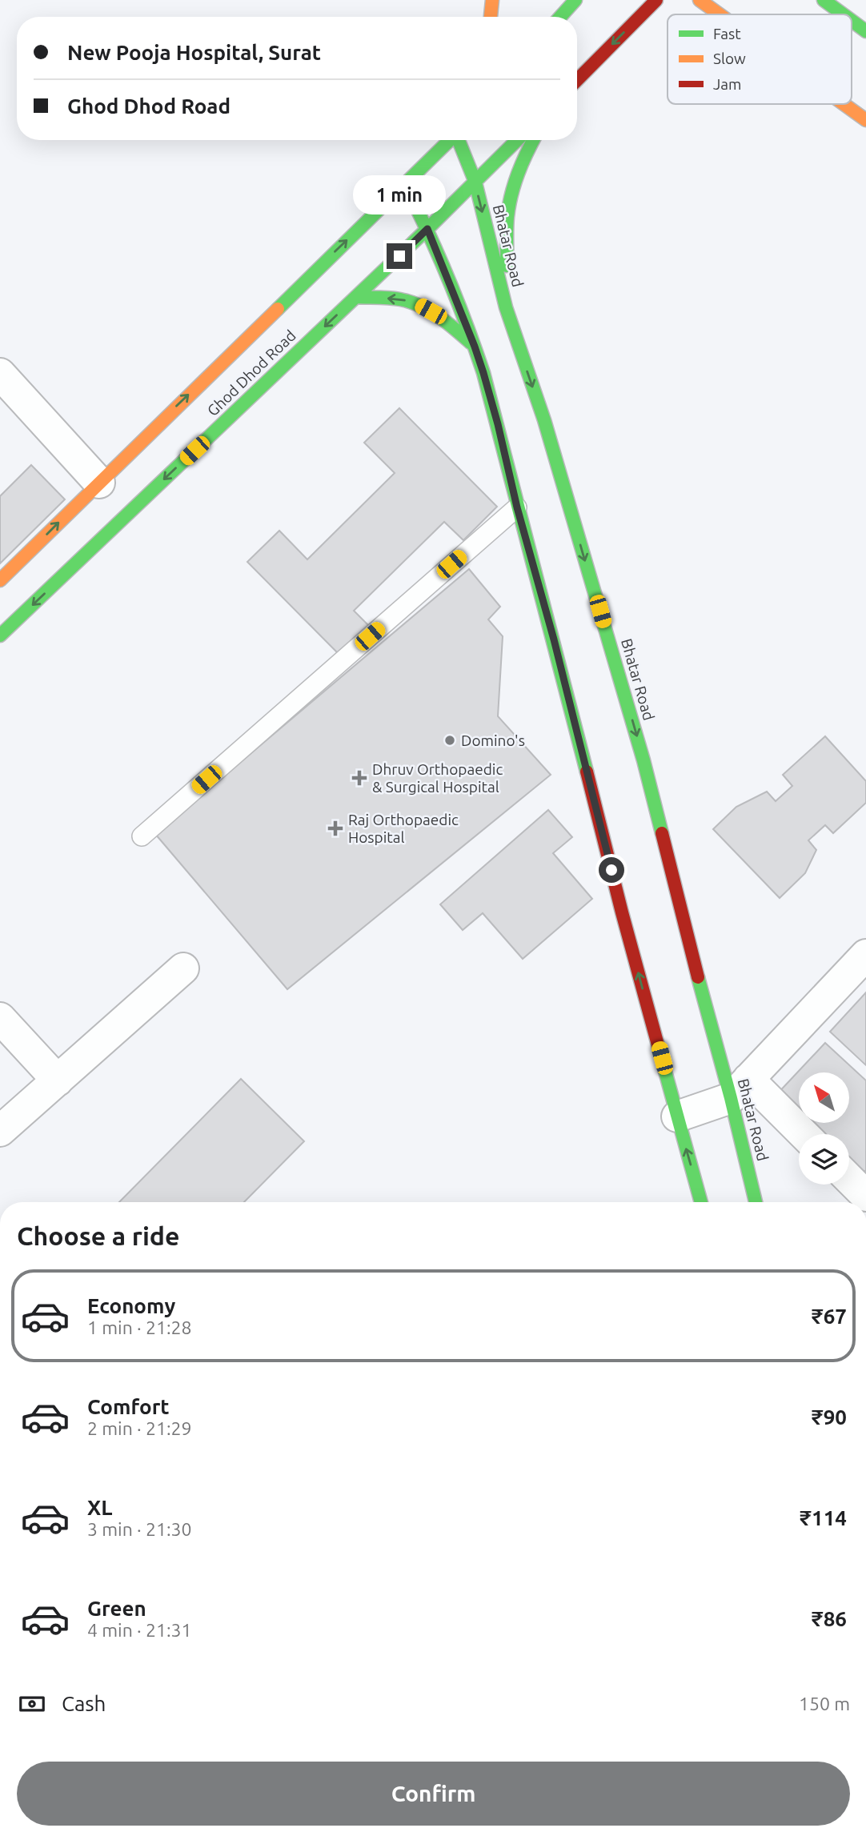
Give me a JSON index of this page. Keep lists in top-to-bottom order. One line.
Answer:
{"streets":{"main road":["Bhatar Road","Ghod Dhod Road"]},"crossings":[["Bhatar Road","Ghod Dhod Road"]],"places":{"other":["Domino's"],"health":["Dhruv Orthopaedic & Surgical Hospital","Raj Orthopaedic Hospital"]},"legend":["Fast","Slow","Jam"],"north":"top left","page":{"banner":["New Pooja Hospital, Surat","Ghod Dhod Road"],"bubble":"1 min","heading":"Choose a ride","list":[{"name":"Economy","note":"1 min · 21:28","value":"₹67"},{"name":"Comfort","note":"2 min · 21:29","value":"₹90"},{"name":"XL","note":"3 min · 21:30","value":"₹114"},{"name":"Green","note":"4 min · 21:31","value":"₹86"}],"pay":["Cash","150 m"],"buttons":"Confirm"}}
